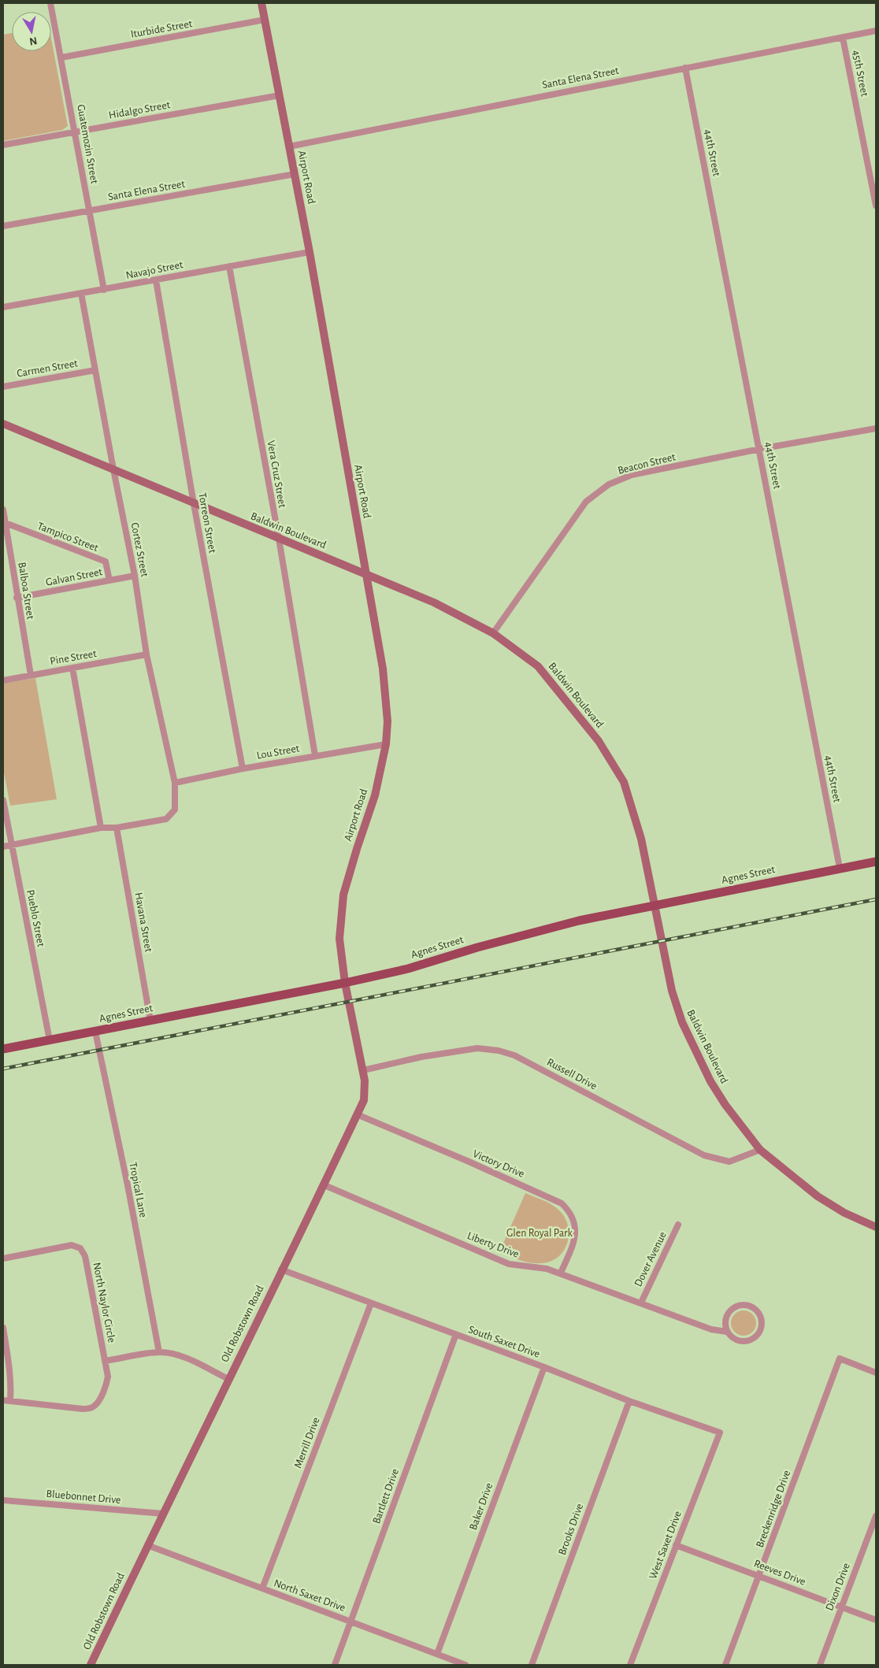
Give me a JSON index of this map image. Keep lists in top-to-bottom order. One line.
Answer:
{"streets":{"main road":["Agnes Street"],"street":["Iturbide Street","45th Street","Santa Elena Street","Hidalgo Street","Guatemozin Street","44th Street","Airport Road","Navajo Street","Carmen Street","Beacon Street","Vera Cruz Street","Torreon Street","Baldwin Boulevard","Tampico Street","Cortez Street","Galvan Street","Balboa Street","Pine Street","Lou Street","Pueblo Street","Havana Street","Russell Drive","Victory Drive","Tropical Lane","Liberty Drive","Dover Avenue","North Naylor Circle","Old Robstown Road","South Saxet Drive","Merrill Drive","Bartlett Drive","Bluebonnet Drive","Baker Drive","Breckenridge Drive","Brooks Drive","West Saxet Drive","Reeves Drive","Dixon Drive","North Saxet Drive"]},"crossings":[["Iturbide Street","Guatemozin Street"],["Iturbide Street","Airport Road"],["45th Street","Santa Elena Street"],["Santa Elena Street","Guatemozin Street"],["Santa Elena Street","44th Street"],["Santa Elena Street","Airport Road"],["Hidalgo Street","Guatemozin Street"],["Hidalgo Street","Airport Road"],["Guatemozin Street","Navajo Street"],["44th Street","Beacon Street"],["44th Street","Agnes Street"],["Airport Road","Navajo Street"],["Airport Road","Baldwin Boulevard"],["Airport Road","Lou Street"],["Airport Road","Agnes Street"],["Airport Road","Old Robstown Road"],["Navajo Street","Vera Cruz Street"],["Navajo Street","Torreon Street"],["Navajo Street","Cortez Street"],["Carmen Street","Cortez Street"],["Beacon Street","Baldwin Boulevard"],["Vera Cruz Street","Baldwin Boulevard"],["Vera Cruz Street","Lou Street"],["Torreon Street","Baldwin Boulevard"],["Torreon Street","Lou Street"],["Baldwin Boulevard","Cortez Street"],["Baldwin Boulevard","Agnes Street"],["Baldwin Boulevard","Russell Drive"],["Tampico Street","Galvan Street"],["Tampico Street","Balboa Street"],["Cortez Street","Galvan Street"],["Cortez Street","Pine Street"],["Cortez Street","Lou Street"],["Cortez Street","Havana Street"],["Galvan Street","Balboa Street"],["Balboa Street","Pine Street"],["Agnes Street","Pueblo Street"],["Agnes Street","Havana Street"],["Agnes Street","Tropical Lane"],["Agnes Street","Old Robstown Road"],["Russell Drive","Old Robstown Road"],["Victory Drive","Liberty Drive"],["Victory Drive","Old Robstown Road"],["Liberty Drive","Dover Avenue"],["Liberty Drive","Old Robstown Road"],["Old Robstown Road","South Saxet Drive"],["Old Robstown Road","Bluebonnet Drive"],["Old Robstown Road","North Saxet Drive"],["South Saxet Drive","Merrill Drive"],["South Saxet Drive","Bartlett Drive"],["South Saxet Drive","Baker Drive"],["South Saxet Drive","Brooks Drive"],["South Saxet Drive","West Saxet Drive"],["Merrill Drive","North Saxet Drive"],["Bartlett Drive","North Saxet Drive"],["Baker Drive","North Saxet Drive"],["Breckenridge Drive","Reeves Drive"],["West Saxet Drive","Reeves Drive"],["Reeves Drive","Dixon Drive"]],"parks":["Glen Royal Park"],"north":"bottom"}
